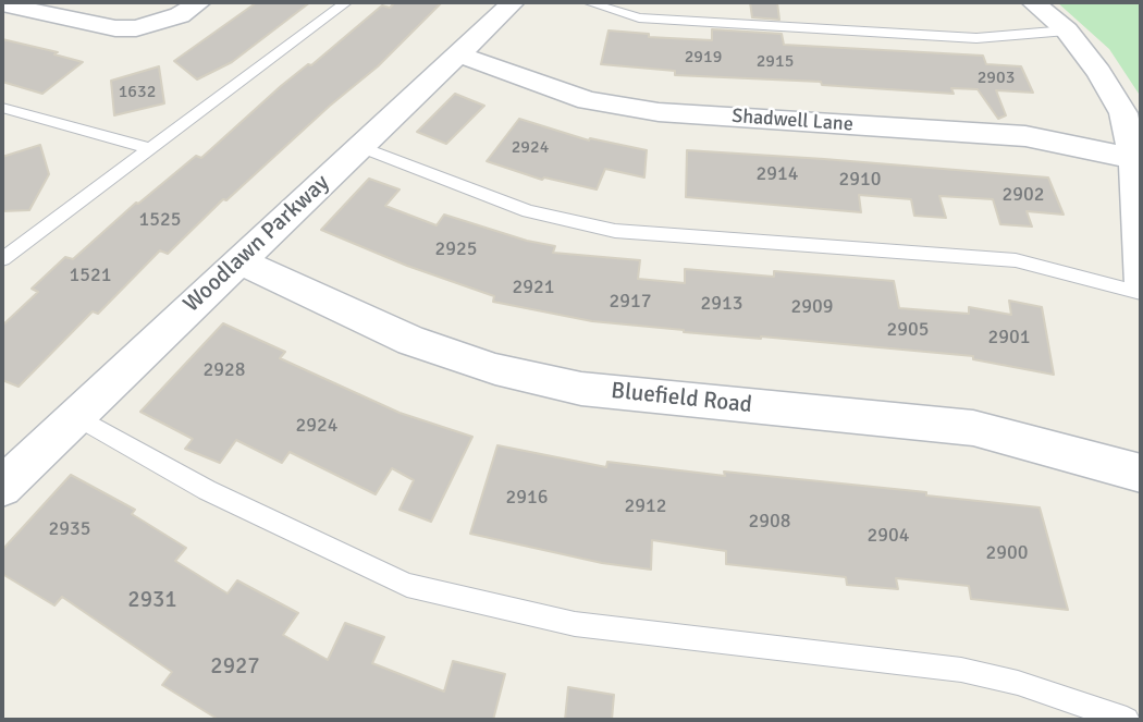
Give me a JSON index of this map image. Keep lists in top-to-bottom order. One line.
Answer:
{"streets":{"street":["Shadwell Lane","Woodlawn Parkway","Bluefield Road"]},"crossings":[["Shadwell Lane","Woodlawn Parkway"],["Woodlawn Parkway","Bluefield Road"]],"house_numbers":["2919","2915","2903","1632","2924","2914","2910","2902","1525","2925","1521","2921","2917","2913","2909","2905","2901","2928","2924","2916","2912","2908","2935","2904","2900","2931","2927"]}
